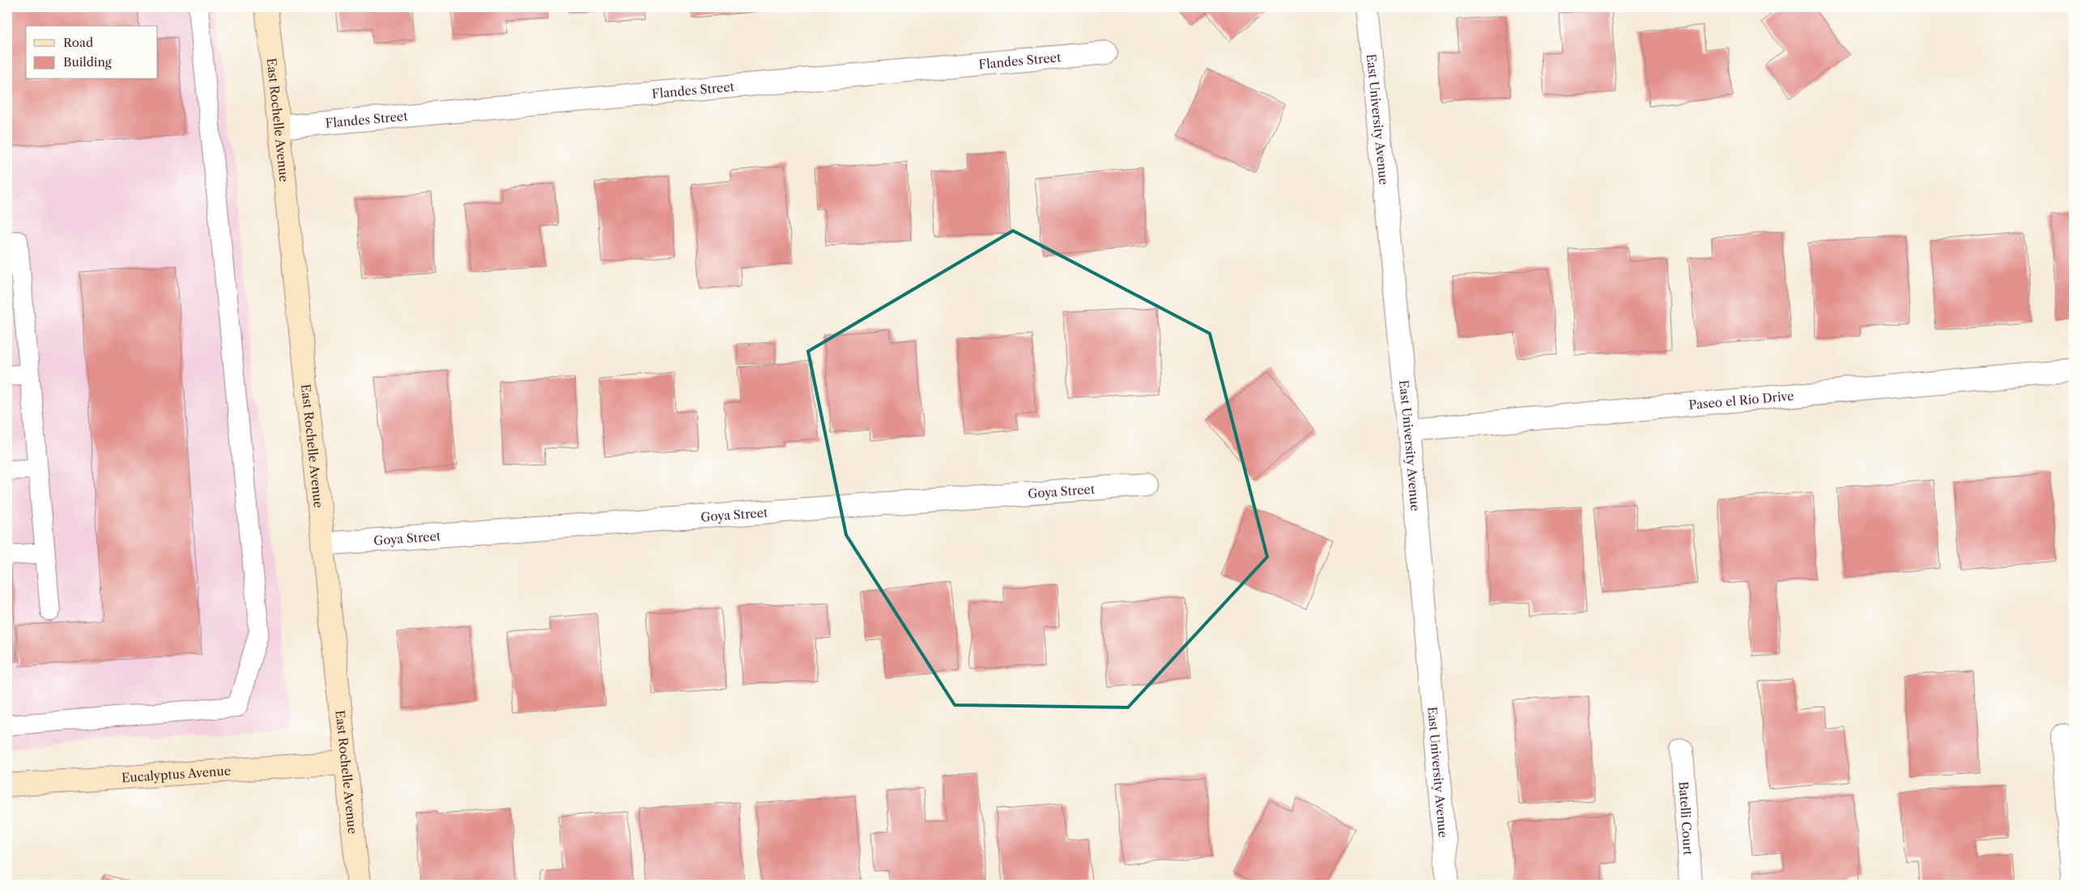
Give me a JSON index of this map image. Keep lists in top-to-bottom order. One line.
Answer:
{"streets":{"street":["Flandes Street","East Rochelle Avenue","East University Avenue","Paseo el Rio Drive","Goya Street","Eucalyptus Avenue","Batelli Court"]},"crossings":[["Flandes Street","East Rochelle Avenue"],["East Rochelle Avenue","Goya Street"],["East Rochelle Avenue","Eucalyptus Avenue"],["East University Avenue","Paseo el Rio Drive"]],"legend":["Road","Building"]}
